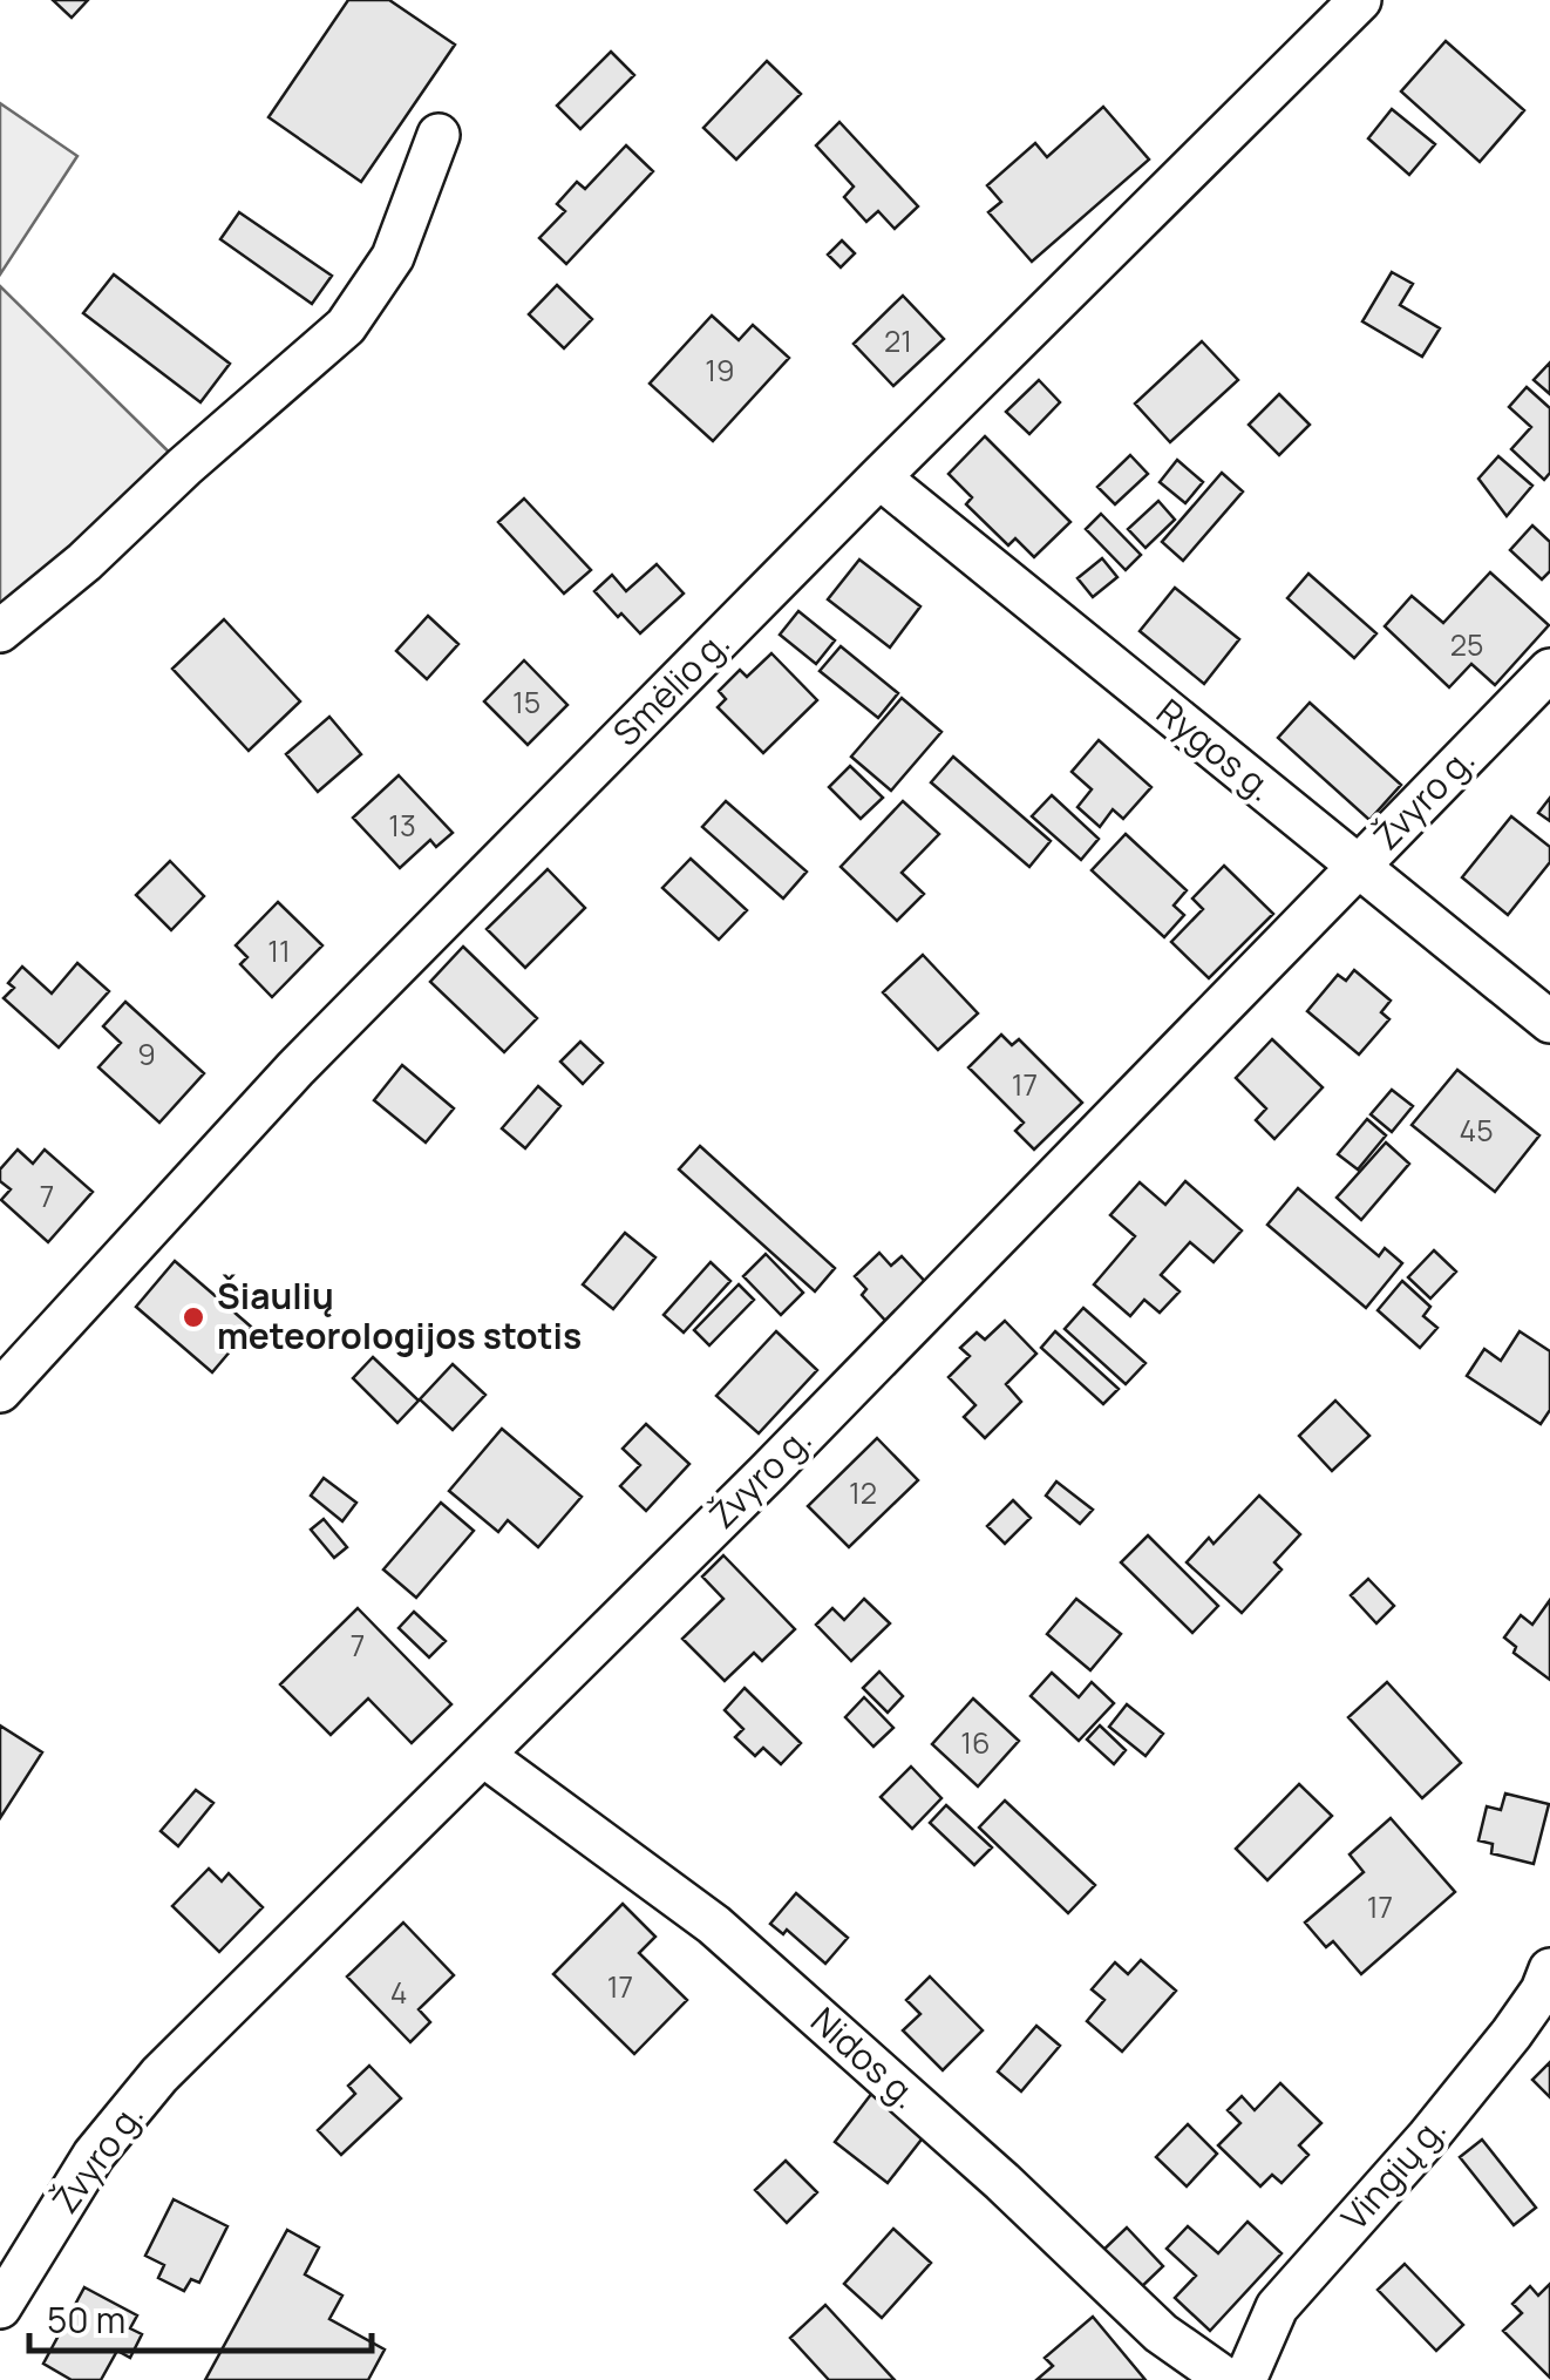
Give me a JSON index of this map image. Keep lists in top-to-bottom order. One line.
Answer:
{"streets":{"street":["Smėlio g.","Rygos g.","Žvyro g.","Nidos g.","Vingių g."]},"crossings":[["Smėlio g.","Rygos g."],["Rygos g.","Žvyro g."],["Žvyro g.","Nidos g."]],"places":["Šiaulių meteorologijos stotis"],"house_numbers":["21","19","25","15","13","11","9","17","45","7","12","7","16","17","17","4"],"scale_bar":"50 m"}
